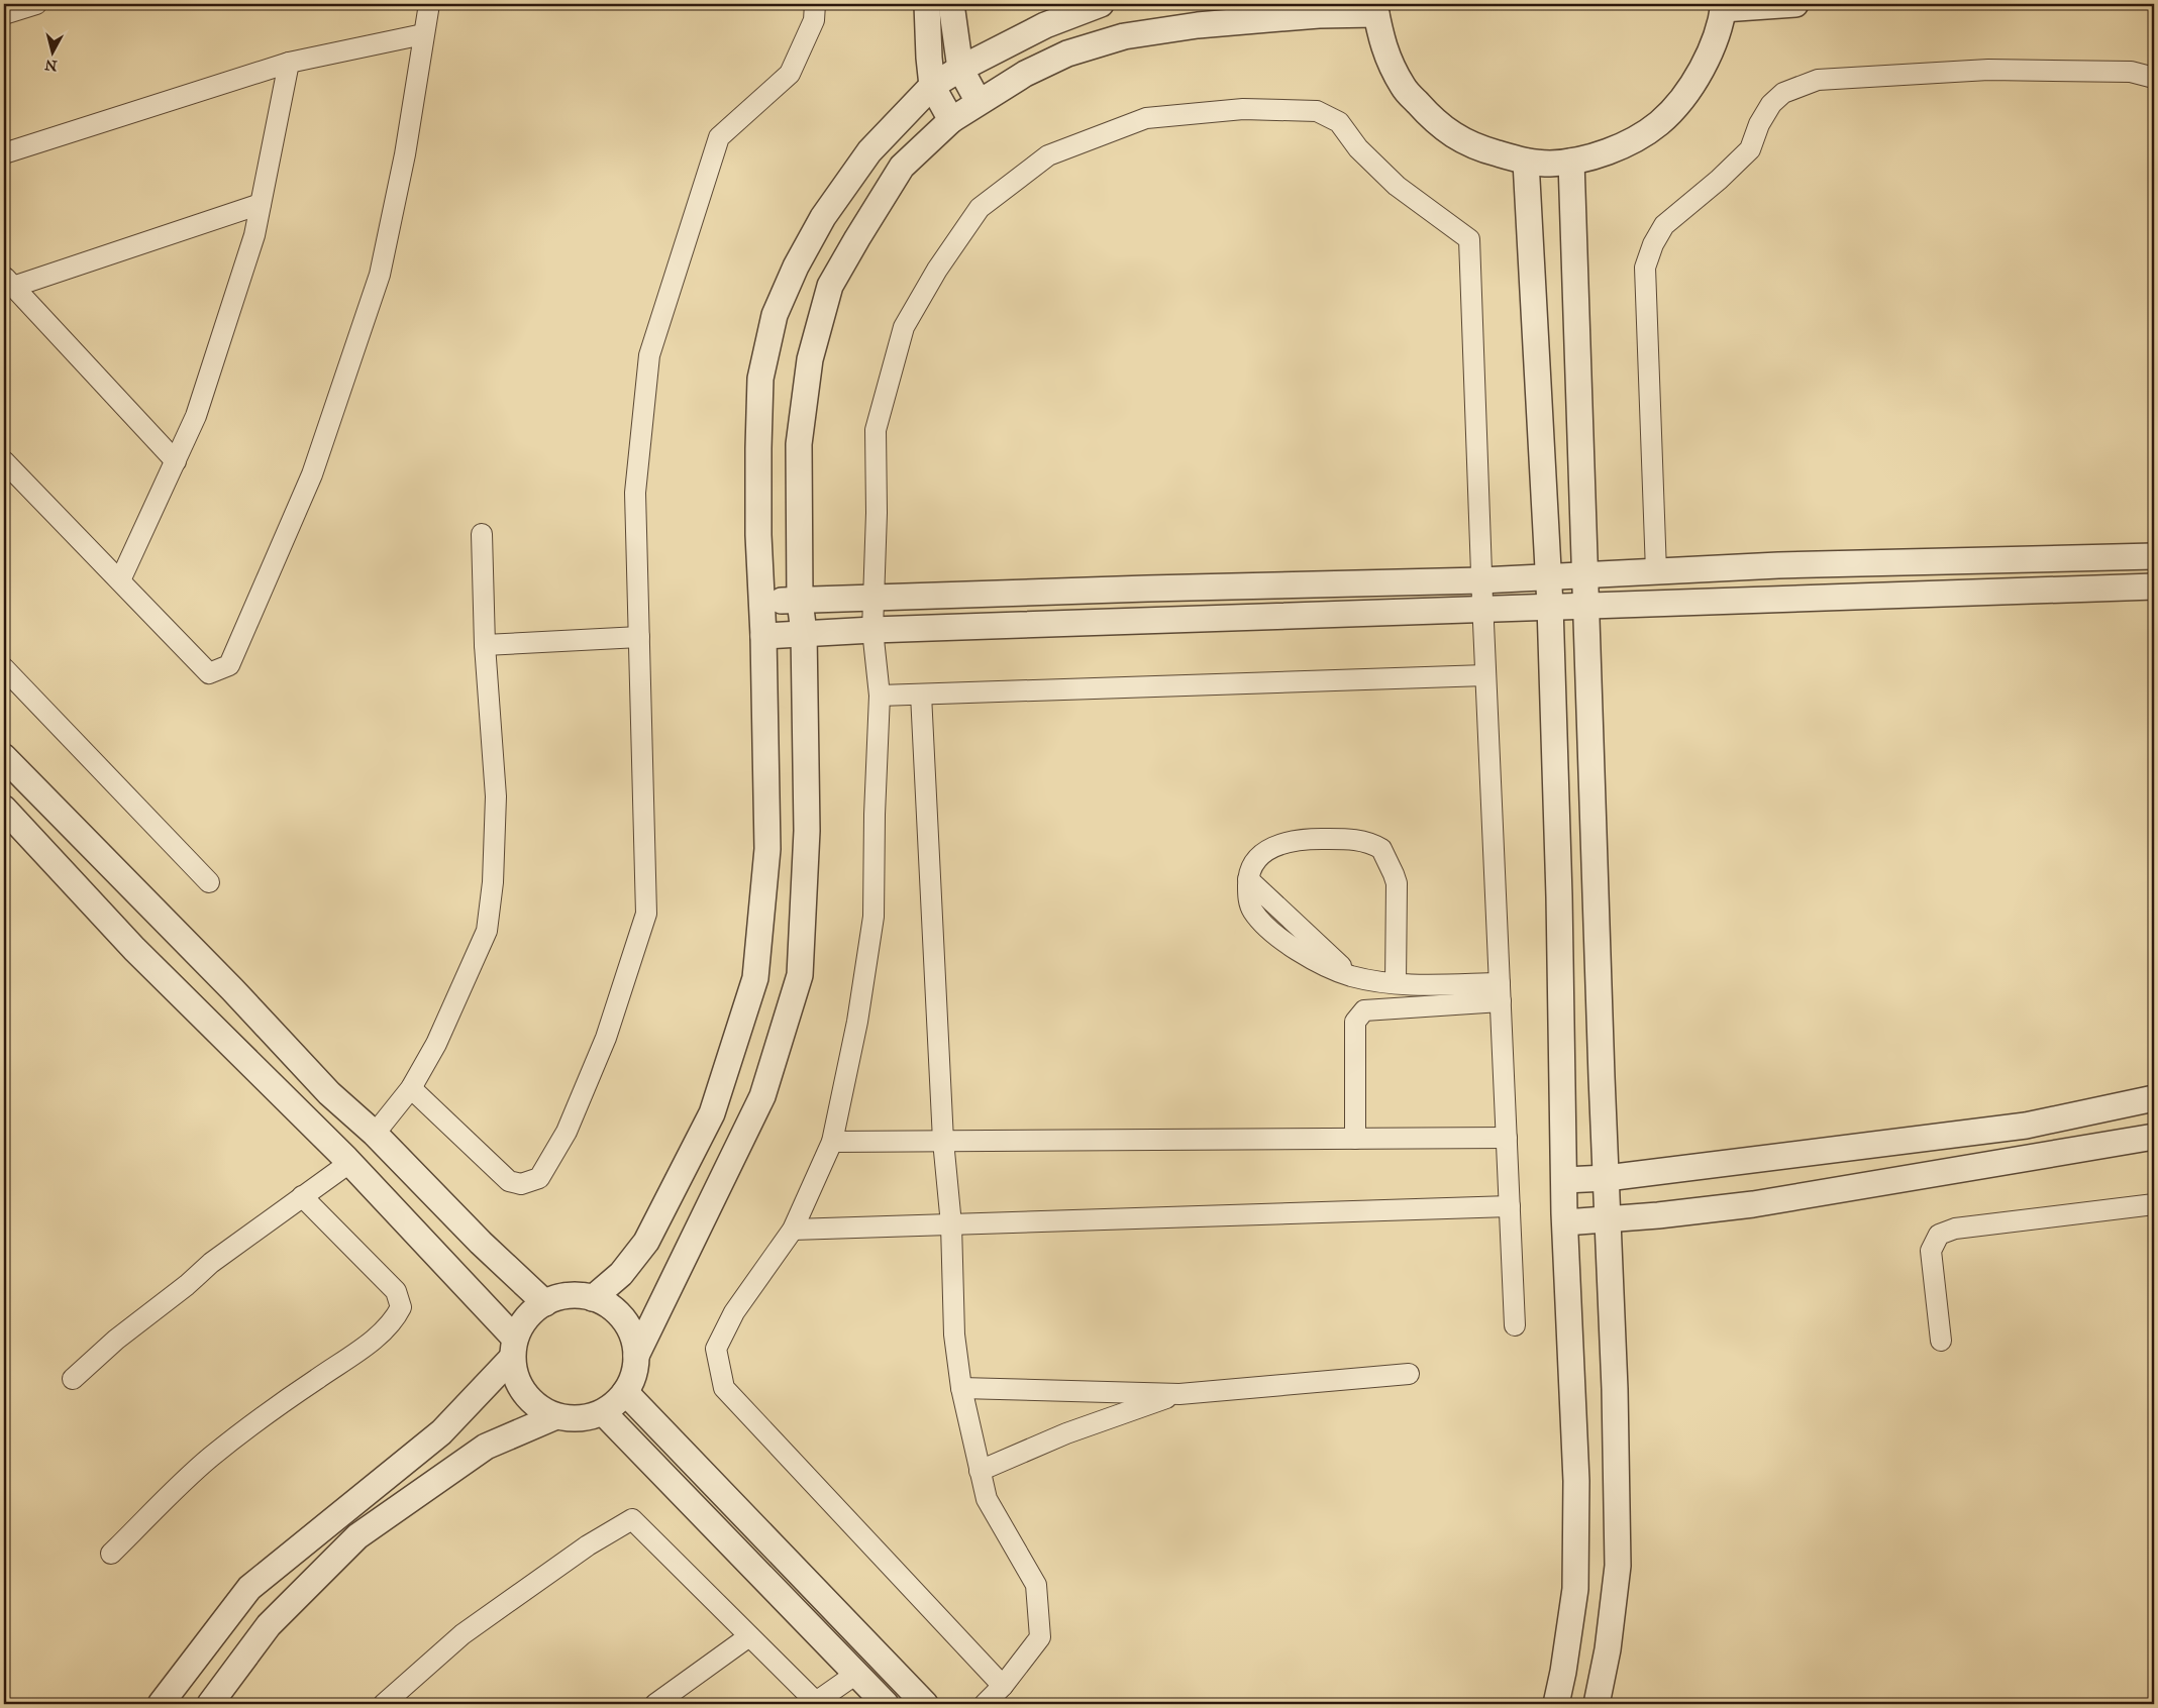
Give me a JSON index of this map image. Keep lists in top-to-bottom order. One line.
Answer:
{"north":"bottom"}
